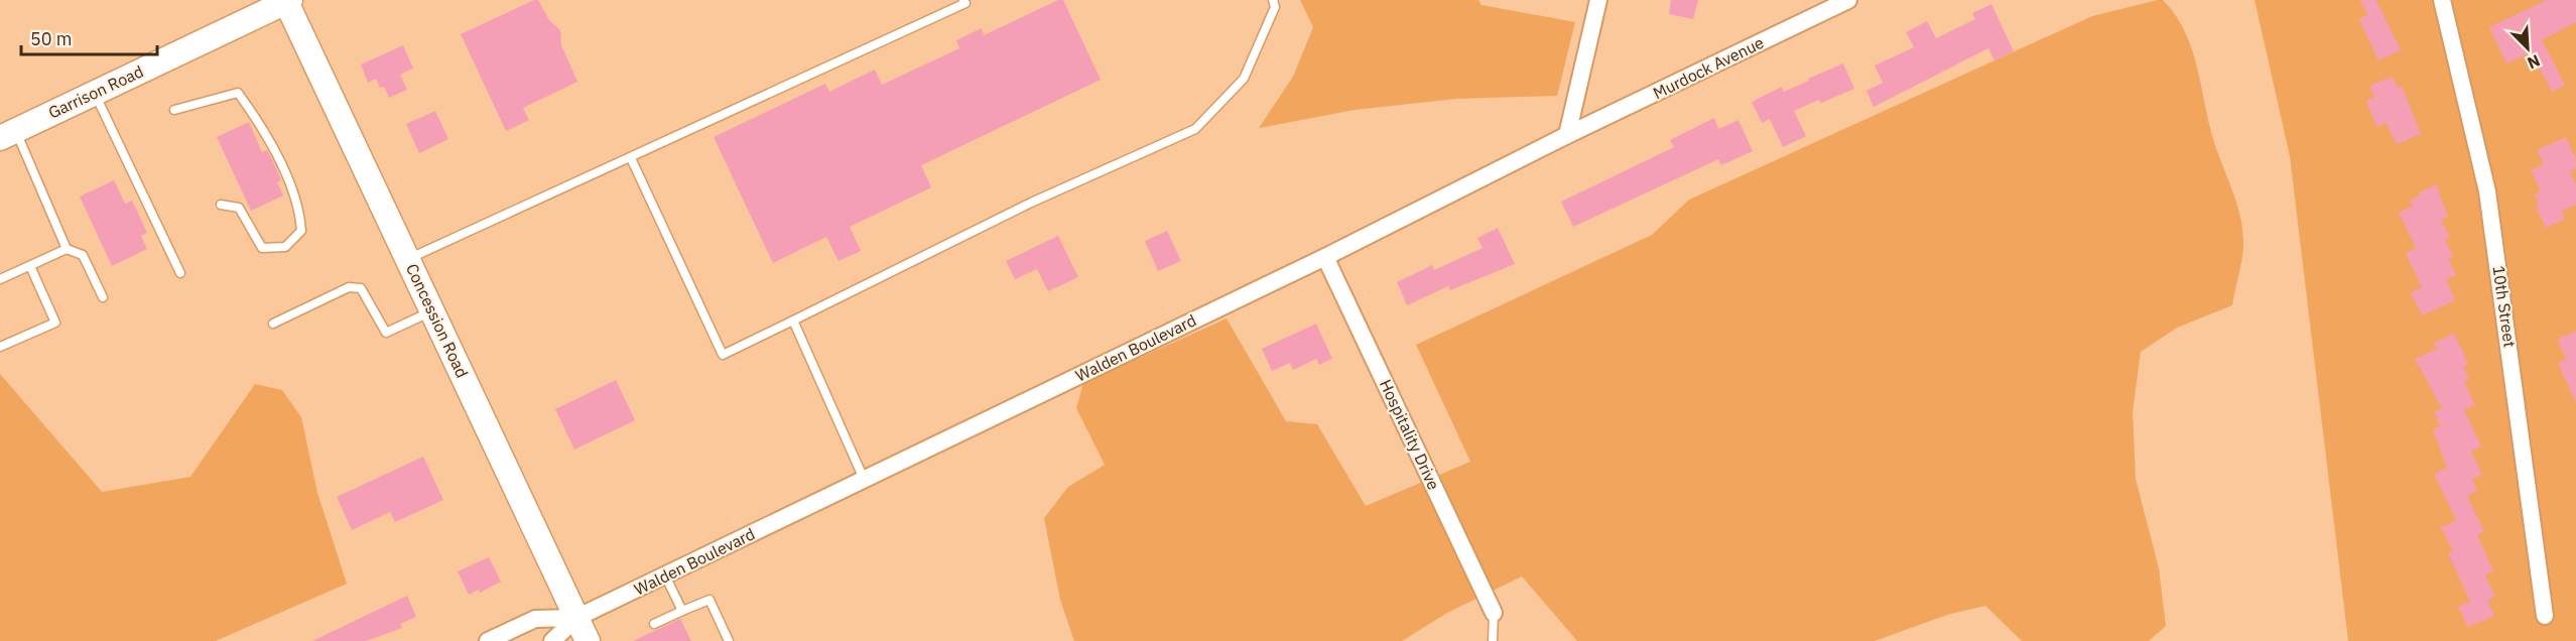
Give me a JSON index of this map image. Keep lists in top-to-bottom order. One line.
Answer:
{"streets":{"street":["Murdock Avenue","Garrison Road","10th Street","Concession Road","Walden Boulevard","Hospitality Drive"]},"crossings":[["Murdock Avenue","Walden Boulevard"],["Garrison Road","Concession Road"],["Concession Road","Walden Boulevard"],["Walden Boulevard","Hospitality Drive"]],"scale_bar":"50 m","north":"bottom right"}
